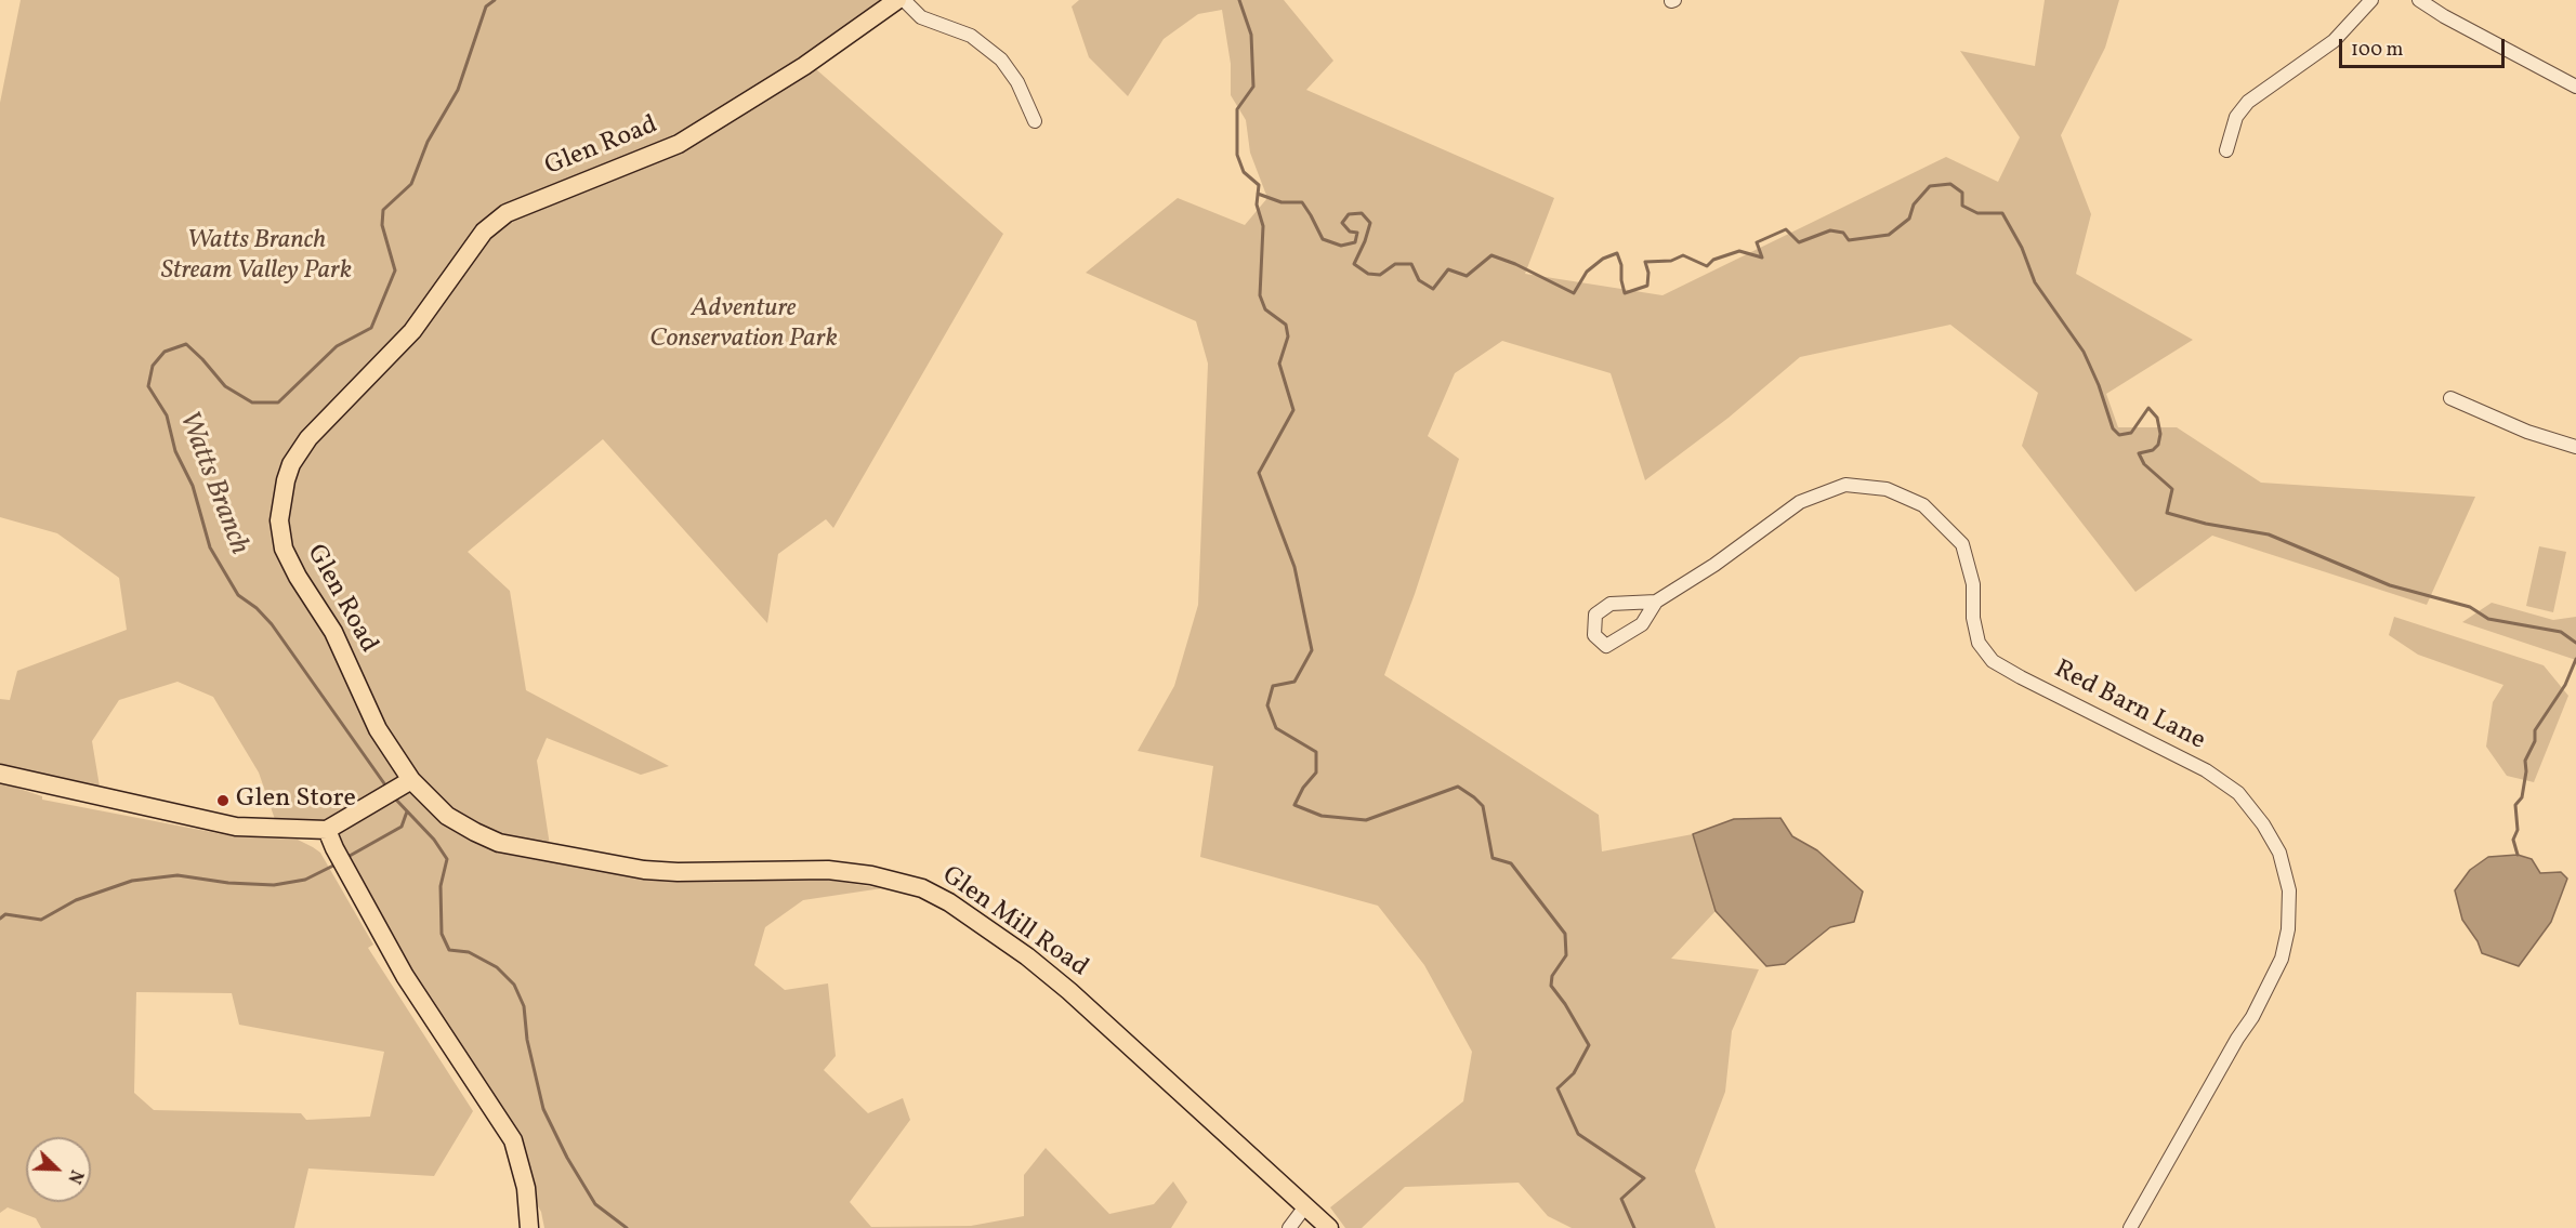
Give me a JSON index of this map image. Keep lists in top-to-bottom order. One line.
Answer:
{"streets":{"main road":["Glen Road","Glen Mill Road"],"street":["Red Barn Lane"]},"crossings":[["Glen Road","Glen Mill Road"]],"water":["Watts Branch"],"parks":["Watts Branch Stream Valley Park","Adventure Conservation Park"],"places":["Glen Store"],"scale_bar":"100 m","north":"bottom right"}
